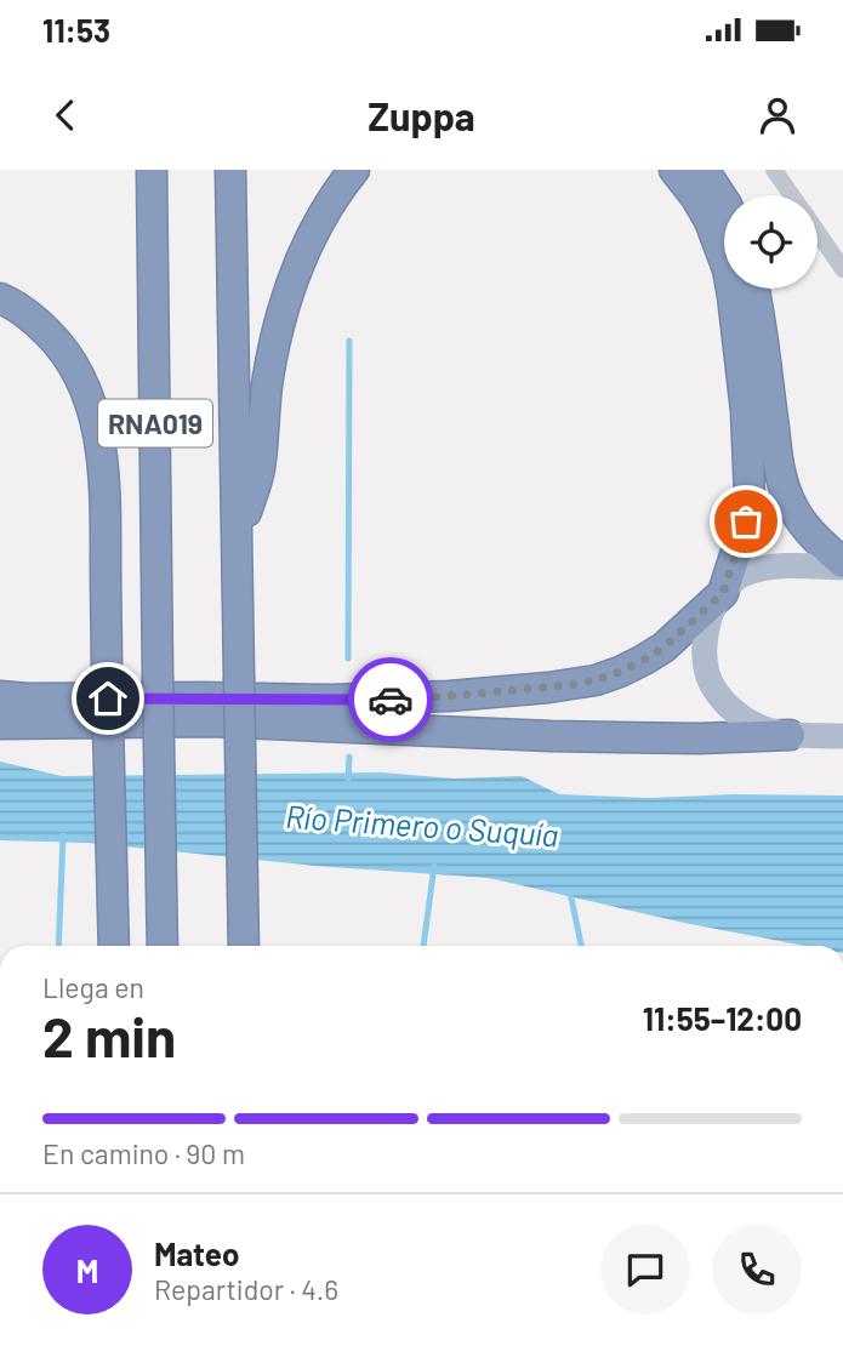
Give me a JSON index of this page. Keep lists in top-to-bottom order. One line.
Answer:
{"streets":{"highway":["RNA019"]},"water":["Río Primero o Suquía"],"page":{"status":"11:53","header":"Zuppa","heading":["2 min","Llega en","11:55–12:00"],"panel":["Mateo","Repartidor · 4.6"],"bar":"En camino · 90 m","round":"M"}}
